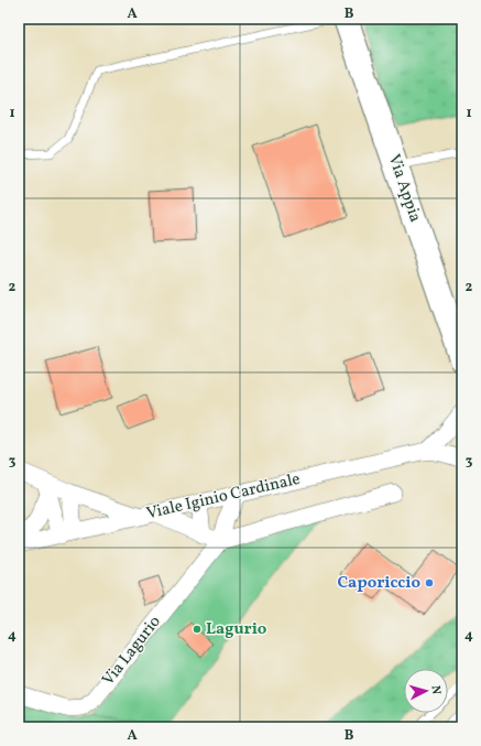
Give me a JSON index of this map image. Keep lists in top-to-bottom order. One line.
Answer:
{"streets":{"main road":["Via Appia"],"street":["Viale Iginio Cardinale","Via Lagurio"]},"crossings":[["Viale Iginio Cardinale","Via Lagurio"]],"places":["Caporiccio","Lagurio"],"north":"right","grid":{"columns":["A","B"],"rows":["1","2","3","4"]}}
